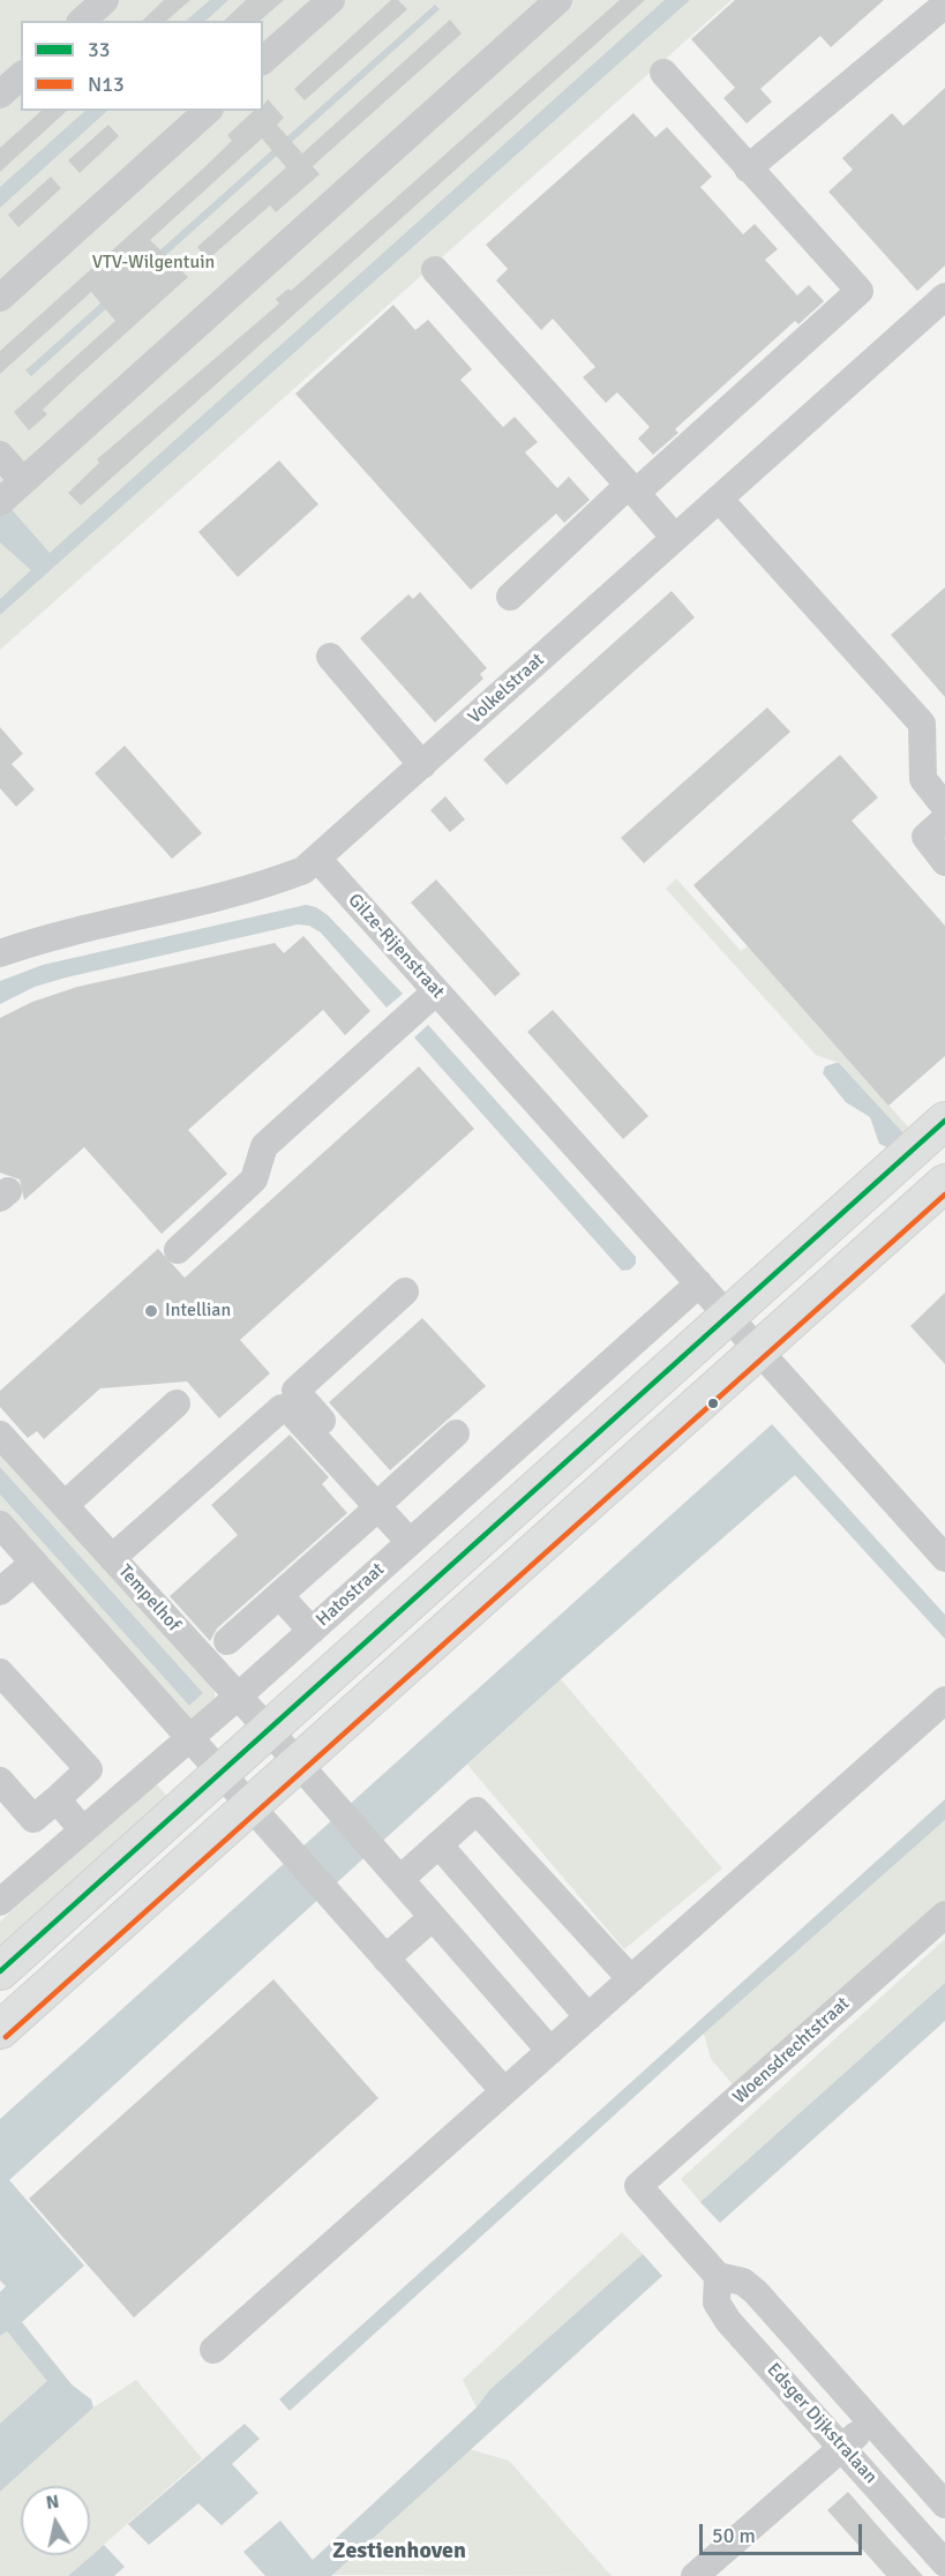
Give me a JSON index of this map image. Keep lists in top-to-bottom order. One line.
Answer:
{"streets":{"street":["Volkelstraat","Gilze-Rijenstraat","Hatostraat","Tempelhof","Woensdrechtstraat","Edsger Dijkstralaan"]},"crossings":[["Volkelstraat","Gilze-Rijenstraat"],["Gilze-Rijenstraat","Hatostraat"],["Hatostraat","Tempelhof"],["Woensdrechtstraat","Edsger Dijkstralaan"]],"districts":["Zestienhoven"],"parks":["VTV-Wilgentuin"],"places":["Intellian"],"lines":["transit line 33","transit line N13"],"legend":["33","N13"],"scale_bar":"50 m","north":"top"}
